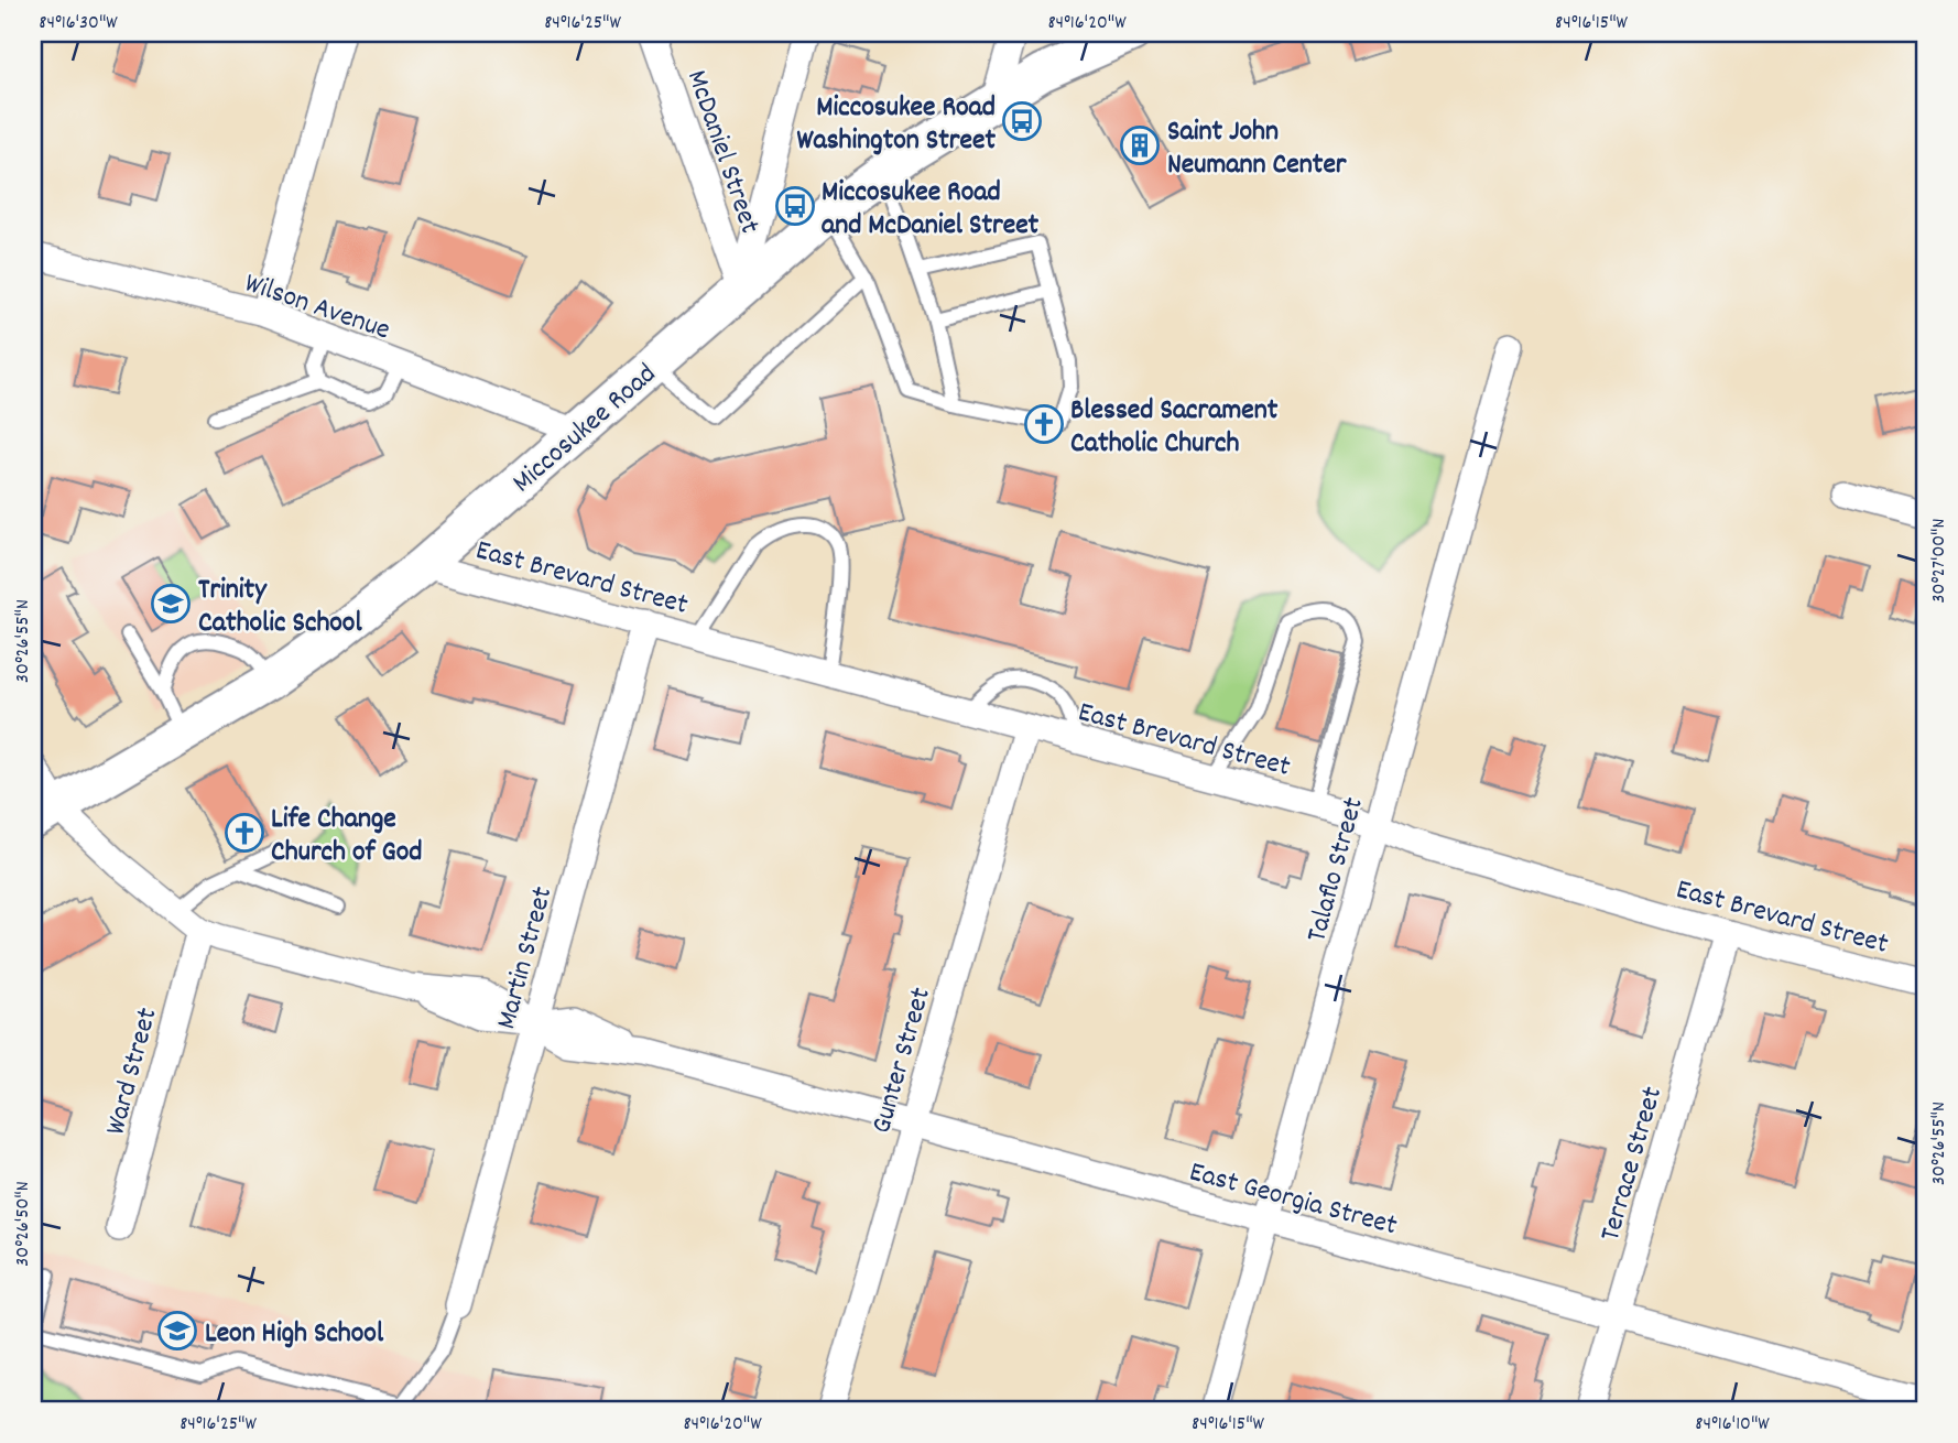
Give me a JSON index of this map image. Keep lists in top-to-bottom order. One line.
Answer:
{"streets":{"street":["McDaniel Street","Wilson Avenue","Miccosukee Road","East Brevard Street","Talaflo Street","Martin Street","Gunter Street","Ward Street","Terrace Street","East Georgia Street"]},"crossings":[["McDaniel Street","Miccosukee Road"],["Wilson Avenue","Miccosukee Road"],["Miccosukee Road","East Brevard Street"],["Miccosukee Road","East Georgia Street"],["East Brevard Street","Talaflo Street"],["East Brevard Street","Martin Street"],["East Brevard Street","Gunter Street"],["East Brevard Street","Terrace Street"],["Talaflo Street","East Georgia Street"],["Martin Street","East Georgia Street"],["Gunter Street","East Georgia Street"],["Ward Street","East Georgia Street"],["Terrace Street","East Georgia Street"]],"places":{"bus stop":["Miccosukee Road Washington Street","Miccosukee Road and McDaniel Street"],"building":["Saint John Neumann Center"],"church":["Blessed Sacrament Catholic Church","Life Change Church of God"],"school or university":["Trinity Catholic School","Leon High School"]},"coordinates":["84°16'30\"W","84°16'25\"W","84°16'20\"W","84°16'15\"W","30°27'00\"N","30°26'55\"N","30°26'50\"N","84°16'10\"W"]}
